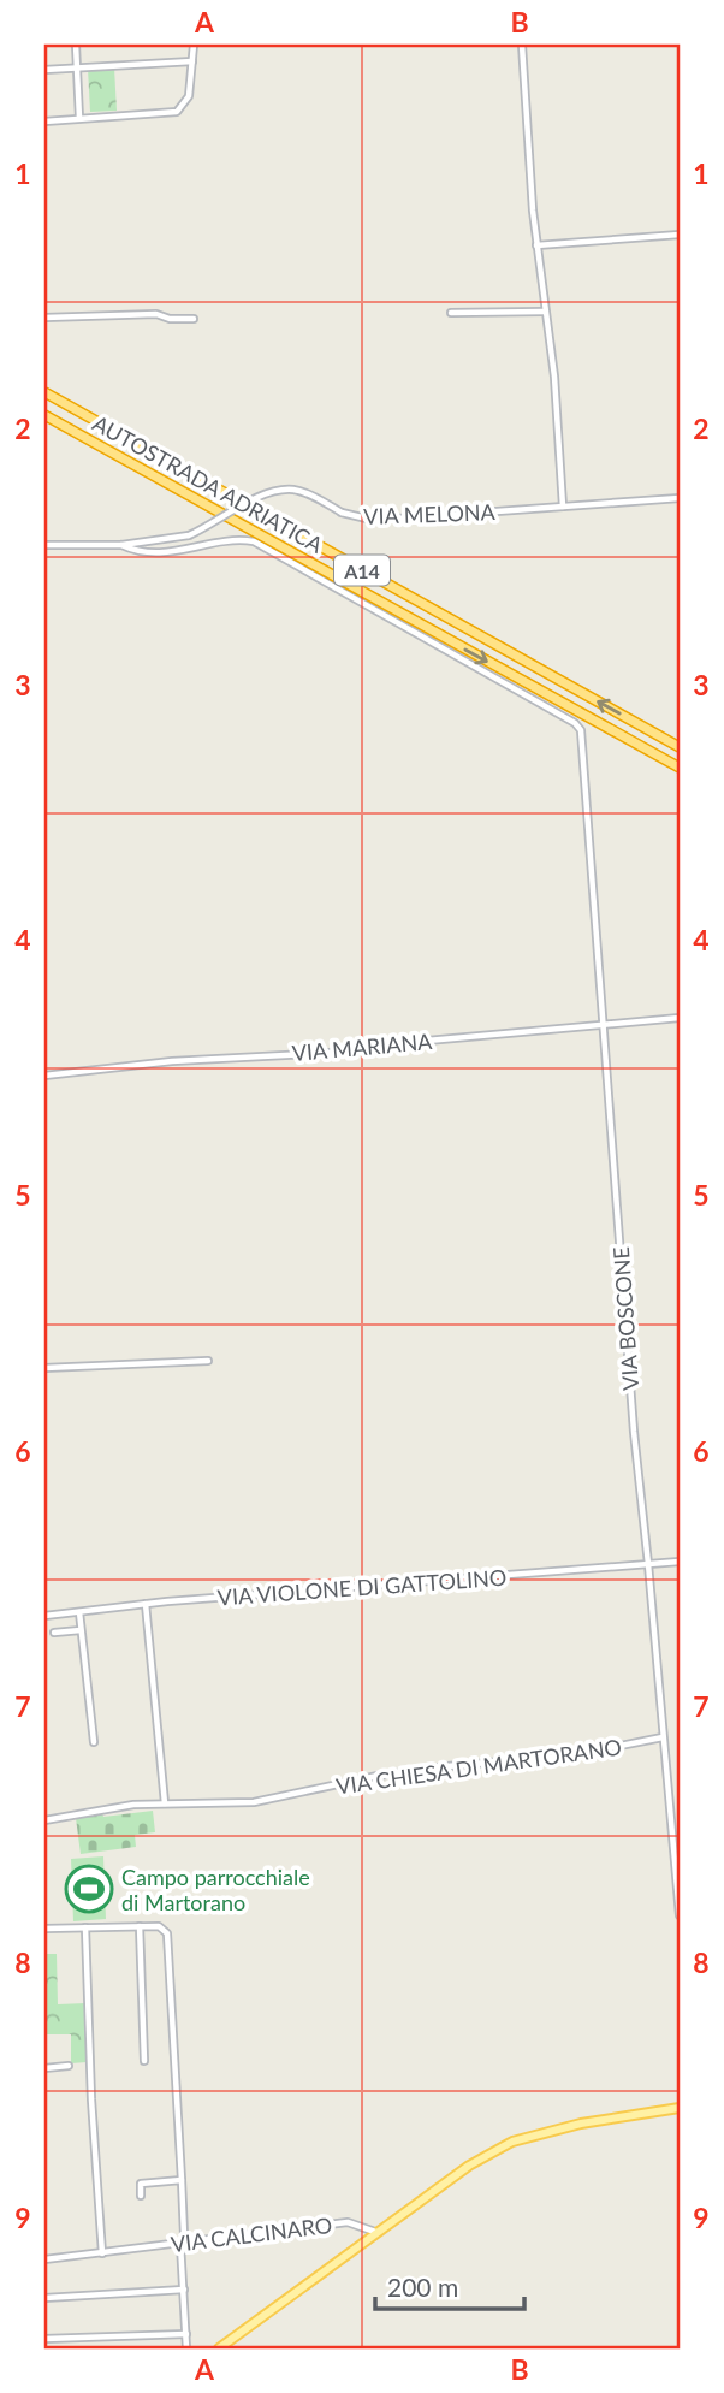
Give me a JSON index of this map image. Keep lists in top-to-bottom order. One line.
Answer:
{"streets":{"highway":["AUTOSTRADA ADRIATICA","A14"],"street":["VIA MELONA","VIA MARIANA","VIA BOSCONE","VIA VIOLONE DI GATTOLINO","VIA CHIESA DI MARTORANO","VIA CALCINARO"]},"crossings":[["VIA MELONA","VIA BOSCONE"],["VIA MARIANA","VIA BOSCONE"],["VIA BOSCONE","VIA VIOLONE DI GATTOLINO"],["VIA BOSCONE","VIA CHIESA DI MARTORANO"]],"places":{"sports":["Campo parrocchiale di Martorano"]},"scale_bar":"200 m","grid":{"columns":["A","B"],"rows":["1","2","3","4","5","6","7","8","9"]}}
